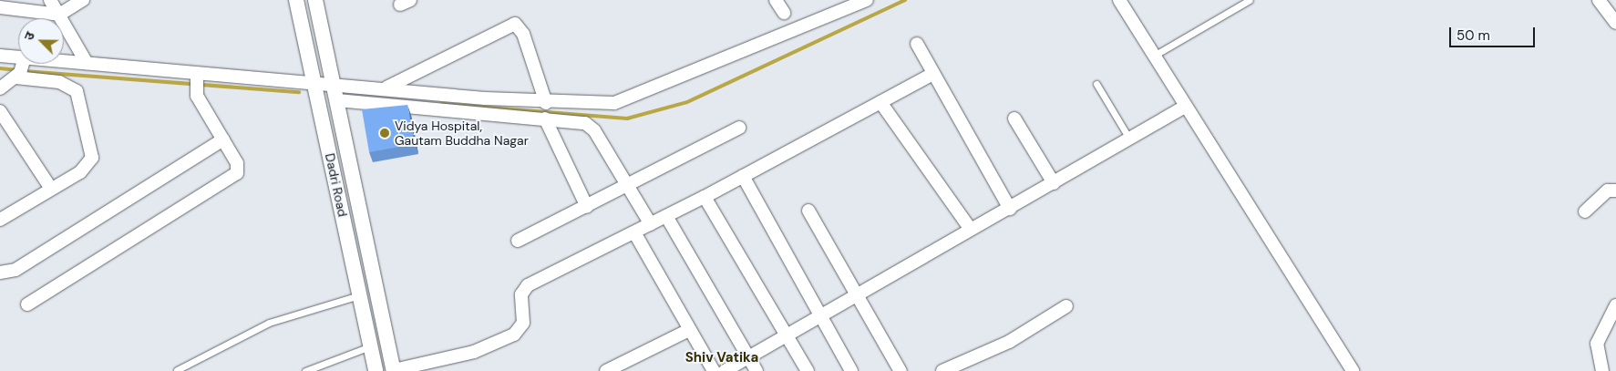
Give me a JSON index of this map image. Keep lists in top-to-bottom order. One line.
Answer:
{"streets":{"street":["Dadri Road"]},"districts":["Shiv Vatika"],"places":["Vidya Hospital, Gautam Buddha Nagar"],"scale_bar":"50 m","north":"top left"}
